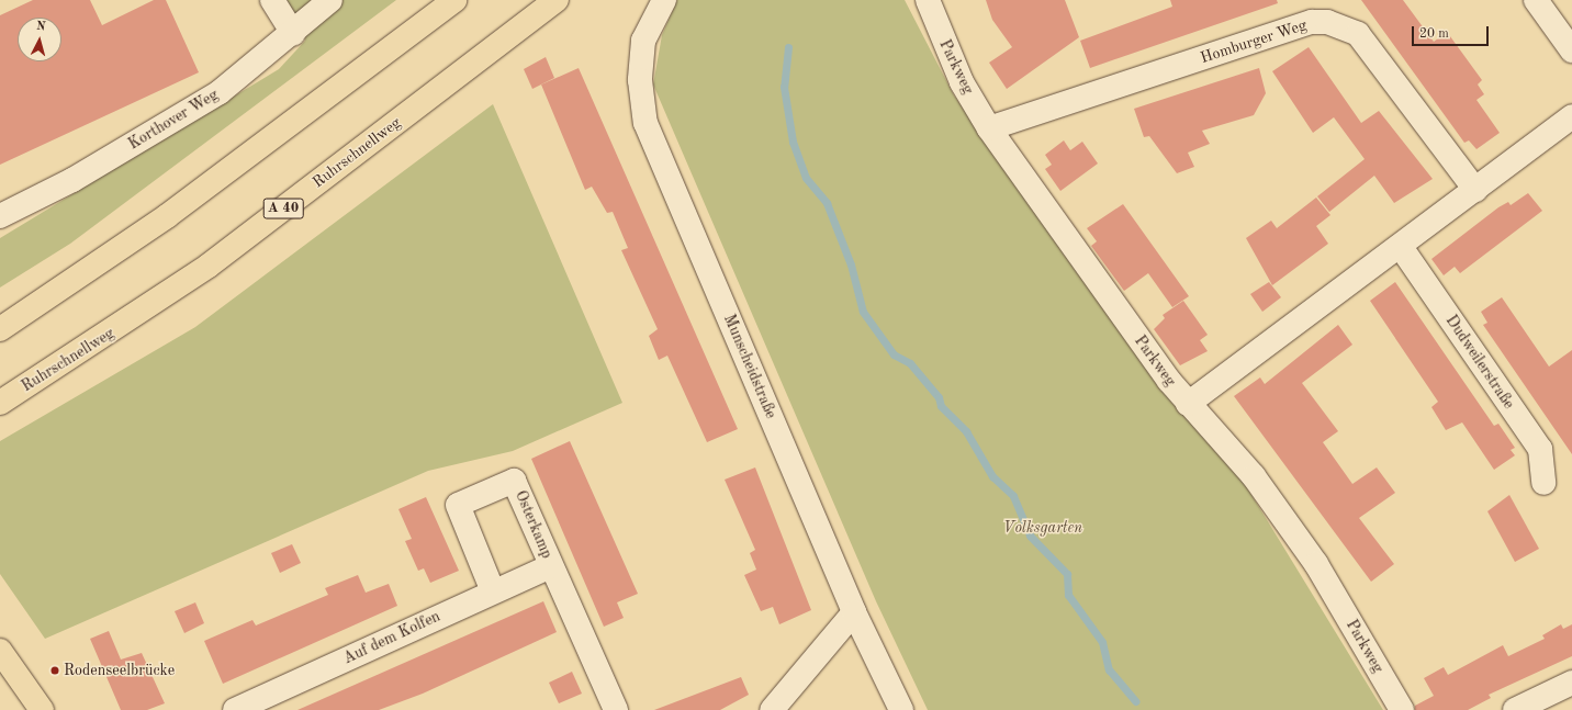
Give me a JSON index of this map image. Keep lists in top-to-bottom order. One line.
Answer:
{"streets":{"main road":["Ruhrschnellweg","A 40"],"street":["Homburger Weg","Parkweg","Korthover Weg","Dudweilerstraße","Munscheidstraße","Osterkamp","Auf dem Kolfen"]},"crossings":[["Homburger Weg","Parkweg"],["Osterkamp","Auf dem Kolfen"]],"parks":["Volksgarten"],"places":["Rodenseelbrücke"],"scale_bar":"20 m","north":"top"}
